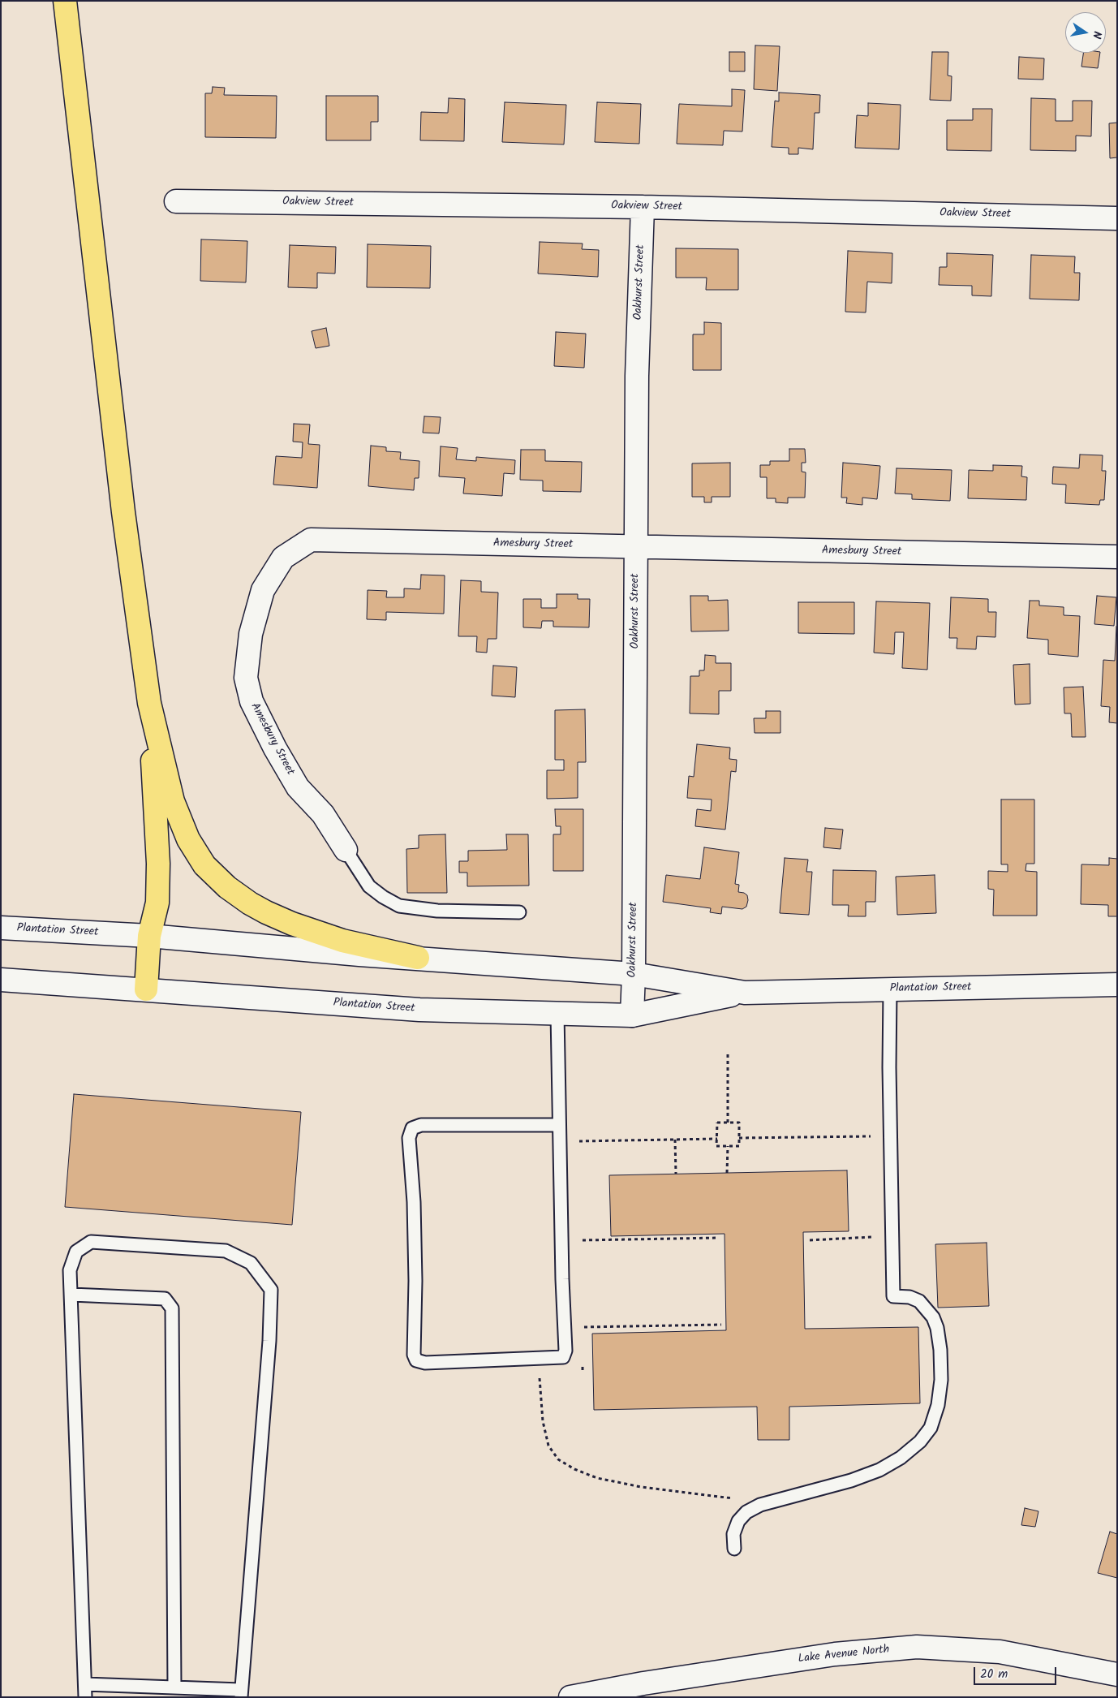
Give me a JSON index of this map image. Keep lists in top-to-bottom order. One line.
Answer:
{"streets":{"street":["Oakview Street","Oakhurst Street","Amesbury Street","Plantation Street","Lake Avenue North"]},"crossings":[["Oakview Street","Oakhurst Street"],["Oakhurst Street","Amesbury Street"],["Oakhurst Street","Plantation Street"]],"scale_bar":"20 m","north":"right"}
